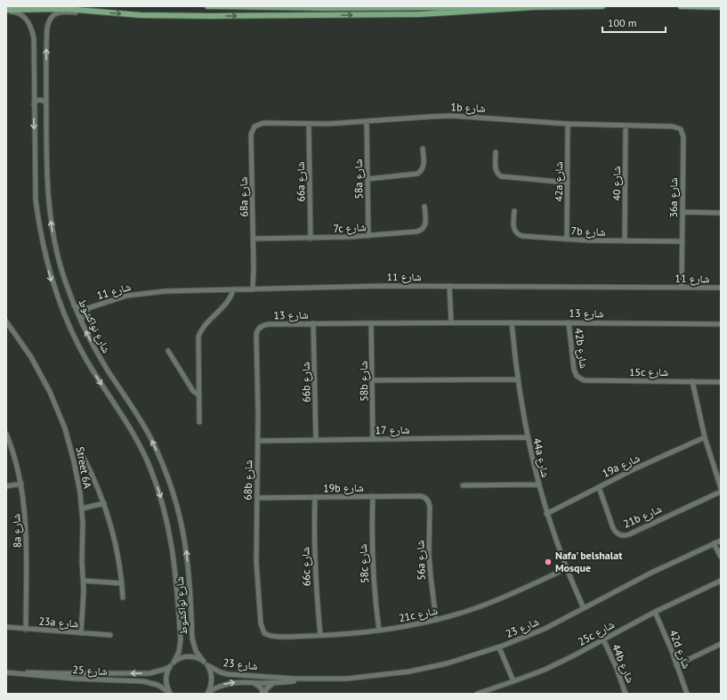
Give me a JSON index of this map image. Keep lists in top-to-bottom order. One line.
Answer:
{"streets":{"street":["1b شارع","58a شارع","66a شارع","42a شارع","شارع 40","68a شارع","36a شارع","7c شارع","7b شارع","شارع 11","شارع 13","شارع نواكشوط","42b شارع","15c شارع","58b شارع","66b شارع","شارع 17","44a شارع","19a شارع","Street 6A","68b شارع","19b شارع","21b شارع","8a شارع","56a شارع","58c شارع","66c شارع","21c شارع","23a شارع","شارع 23","25c شارع","42d شارع","44b شارع","شارع 25"]},"crossings":[["1b شارع","58a شارع"],["1b شارع","66a شارع"],["1b شارع","42a شارع"],["1b شارع","شارع 40"],["1b شارع","68a شارع"],["1b شارع","36a شارع"],["58a شارع","7c شارع"],["66a شارع","7c شارع"],["42a شارع","7b شارع"],["شارع 40","7b شارع"],["68a شارع","7c شارع"],["68a شارع","شارع 11"],["36a شارع","7b شارع"],["36a شارع","شارع 11"],["شارع 11","شارع نواكشوط"],["شارع 13","42b شارع"],["شارع 13","58b شارع"],["شارع 13","66b شارع"],["شارع 13","44a شارع"],["شارع 13","68b شارع"],["شارع نواكشوط","شارع 23"],["شارع نواكشوط","شارع 25"],["42b شارع","15c شارع"],["58b شارع","شارع 17"],["66b شارع","شارع 17"],["شارع 17","44a شارع"],["شارع 17","68b شارع"],["44a شارع","19a شارع"],["44a شارع","21c شارع"],["44a شارع","شارع 23"],["19a شارع","21b شارع"],["Street 6A","23a شارع"],["68b شارع","19b شارع"],["68b شارع","21c شارع"],["19b شارع","56a شارع"],["19b شارع","58c شارع"],["19b شارع","66c شارع"],["8a شارع","23a شارع"],["56a شارع","21c شارع"],["58c شارع","21c شارع"],["66c شارع","21c شارع"],["25c شارع","42d شارع"],["25c شارع","44b شارع"]],"places":["Nafa' belshalat Mosque"],"scale_bar":"100 m"}
